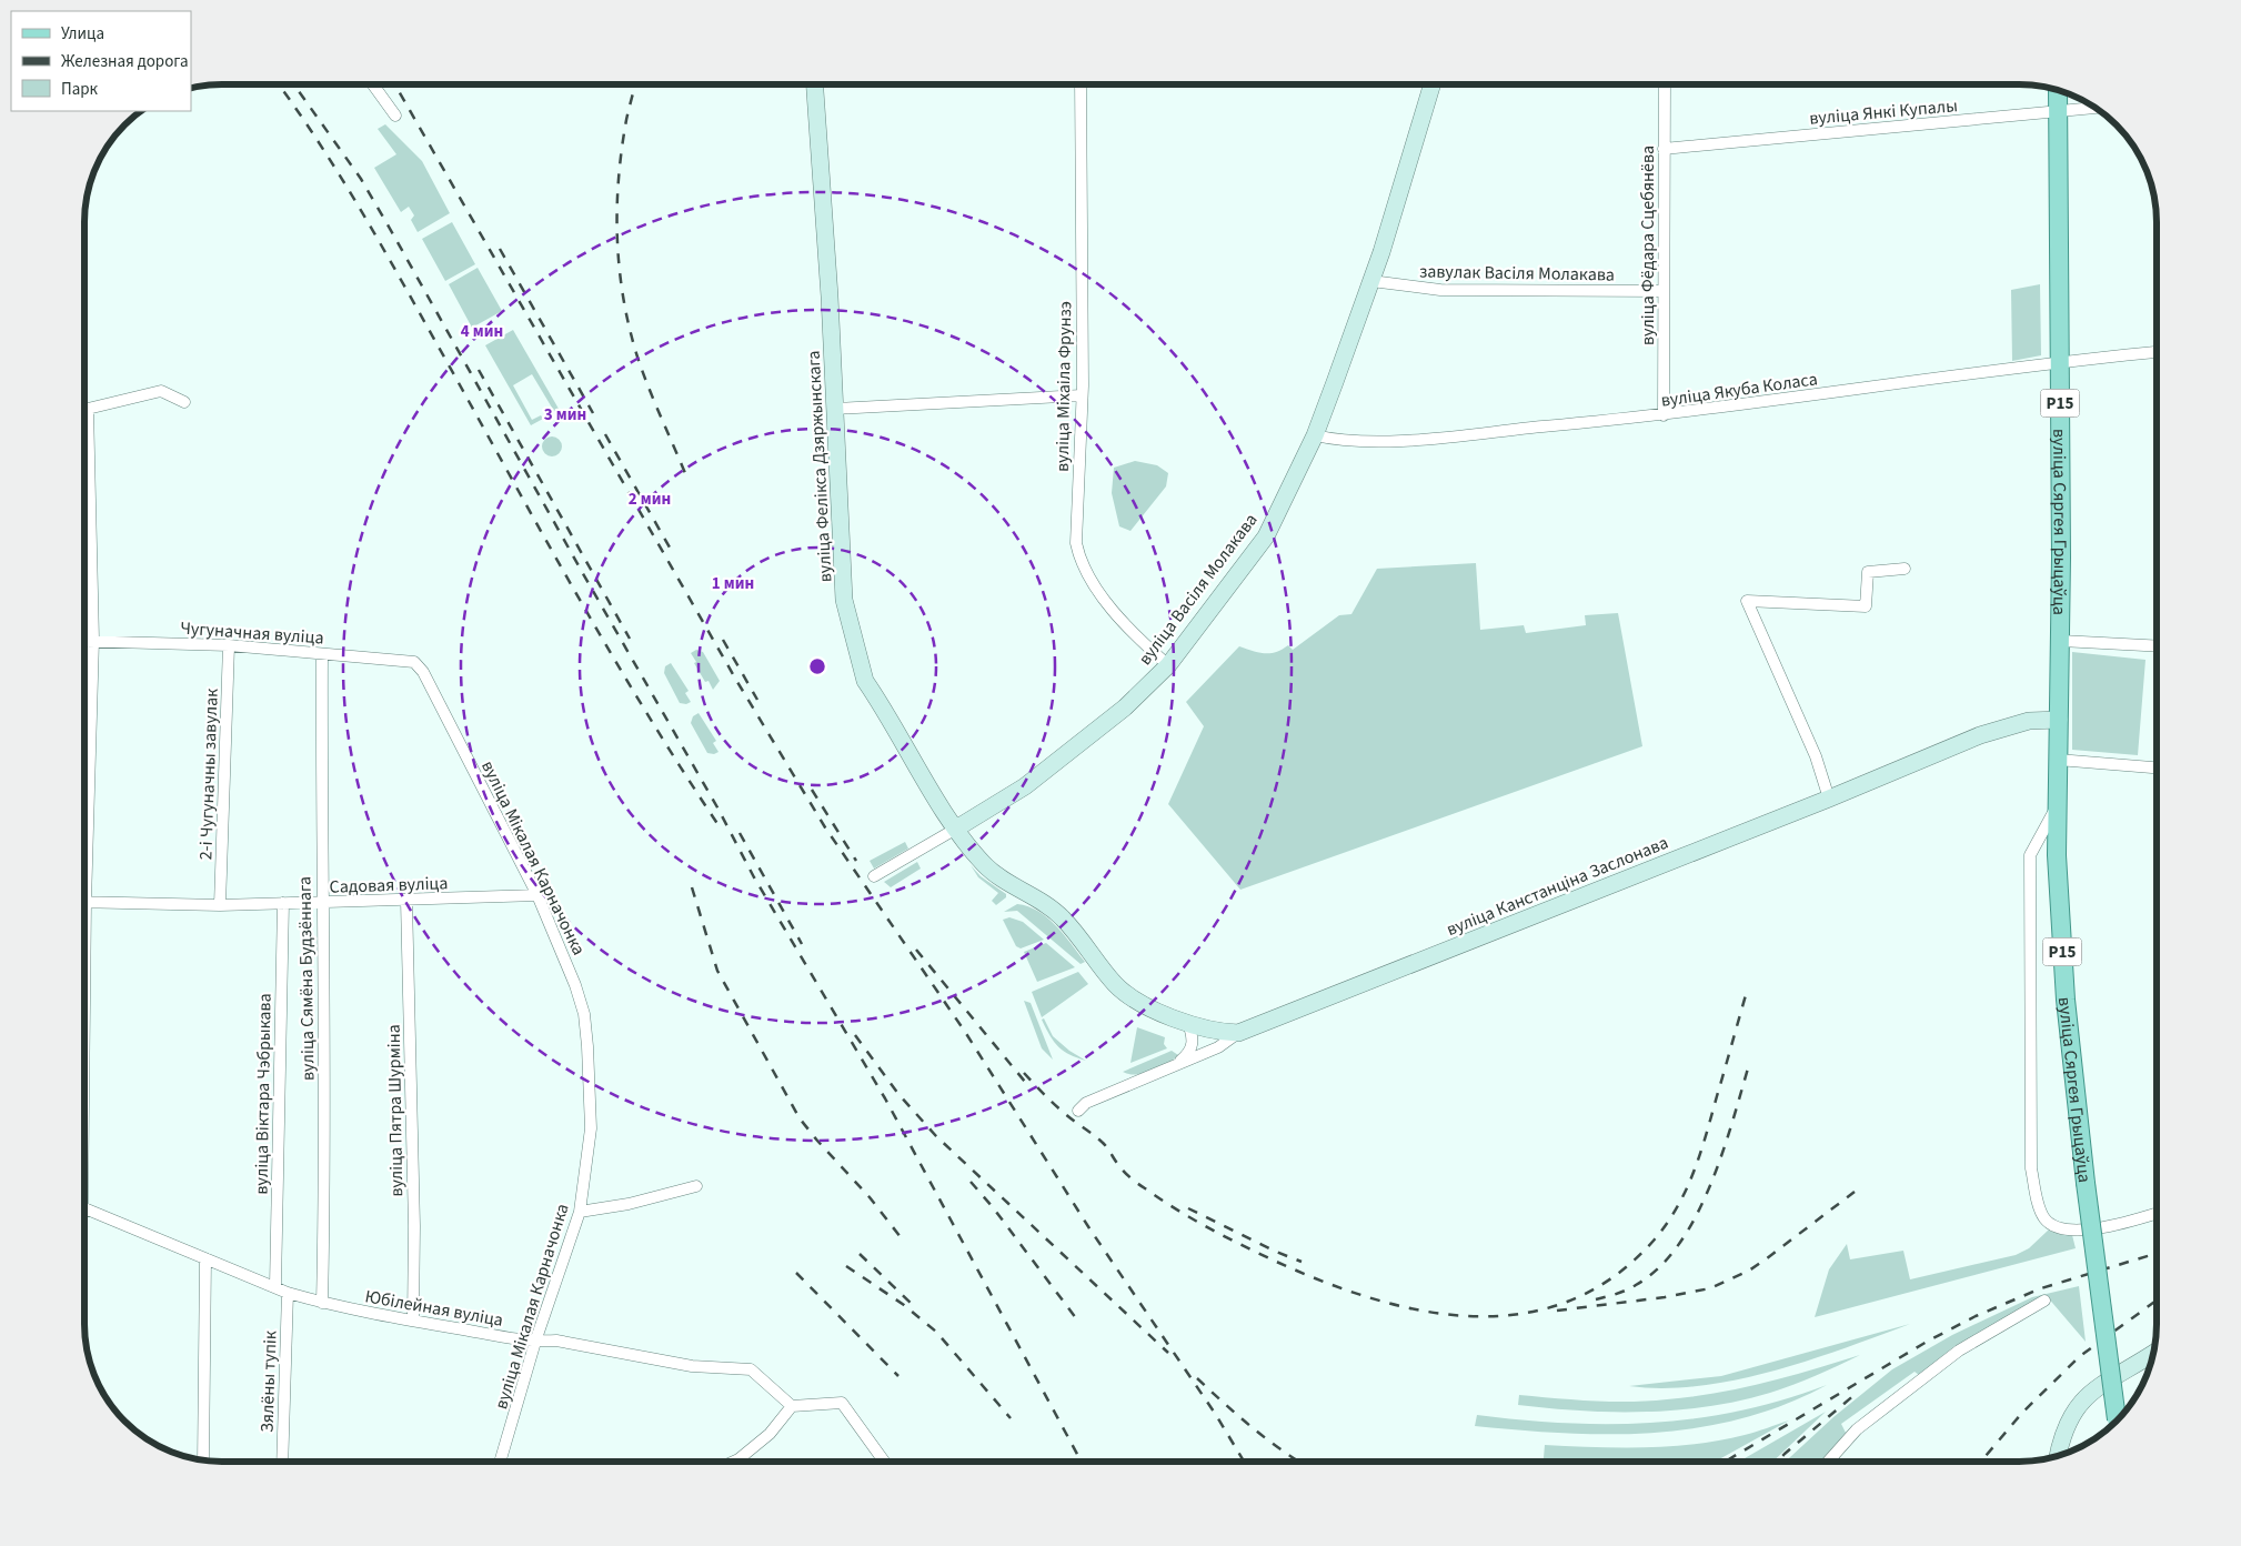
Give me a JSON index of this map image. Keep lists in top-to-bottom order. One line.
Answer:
{"streets":{"main road":["Р15","вуліца Сяргея Грыцаўца"],"street":["вуліца Янкі Купалы","вуліца Фёдара Сцебянёва","завулак Васіля Молакава","вуліца Міхаіла Фрунзэ","вуліца Якуба Коласа","вуліца Фелікса Дзяржынскага","вуліца Васіля Молакава","Чугуначная вуліца","2-і Чугуначны завулак","вуліца Мікалая Карначонка","Садовая вуліца","вуліца Канстанціна Заслонава","вуліца Сямёна Будзённага","вуліца Віктара Чэбрыкава","вуліца Пятра Шурміна","Юбілейная вуліца","Зялёны тупік"]},"crossings":[["вуліца Янкі Купалы","вуліца Фёдара Сцебянёва"],["вуліца Янкі Купалы","вуліца Сяргея Грыцаўца"],["вуліца Фёдара Сцебянёва","завулак Васіля Молакава"],["вуліца Фёдара Сцебянёва","вуліца Якуба Коласа"],["завулак Васіля Молакава","вуліца Васіля Молакава"],["вуліца Міхаіла Фрунзэ","вуліца Васіля Молакава"],["вуліца Якуба Коласа","вуліца Сяргея Грыцаўца"],["вуліца Якуба Коласа","вуліца Васіля Молакава"],["вуліца Фелікса Дзяржынскага","вуліца Васіля Молакава"],["вуліца Фелікса Дзяржынскага","вуліца Канстанціна Заслонава"],["вуліца Сяргея Грыцаўца","вуліца Канстанціна Заслонава"],["Чугуначная вуліца","2-і Чугуначны завулак"],["Чугуначная вуліца","вуліца Мікалая Карначонка"],["Чугуначная вуліца","вуліца Сямёна Будзённага"],["2-і Чугуначны завулак","Садовая вуліца"],["вуліца Мікалая Карначонка","Садовая вуліца"],["вуліца Мікалая Карначонка","Юбілейная вуліца"],["Садовая вуліца","вуліца Сямёна Будзённага"],["Садовая вуліца","вуліца Віктара Чэбрыкава"],["Садовая вуліца","вуліца Пятра Шурміна"],["вуліца Сямёна Будзённага","Юбілейная вуліца"],["вуліца Віктара Чэбрыкава","Юбілейная вуліца"],["вуліца Пятра Шурміна","Юбілейная вуліца"],["Юбілейная вуліца","Зялёны тупік"]],"legend":["Улица","Железная дорога","Парк"],"rings":["4 мин","3 мин","2 мин","1 мин"]}
